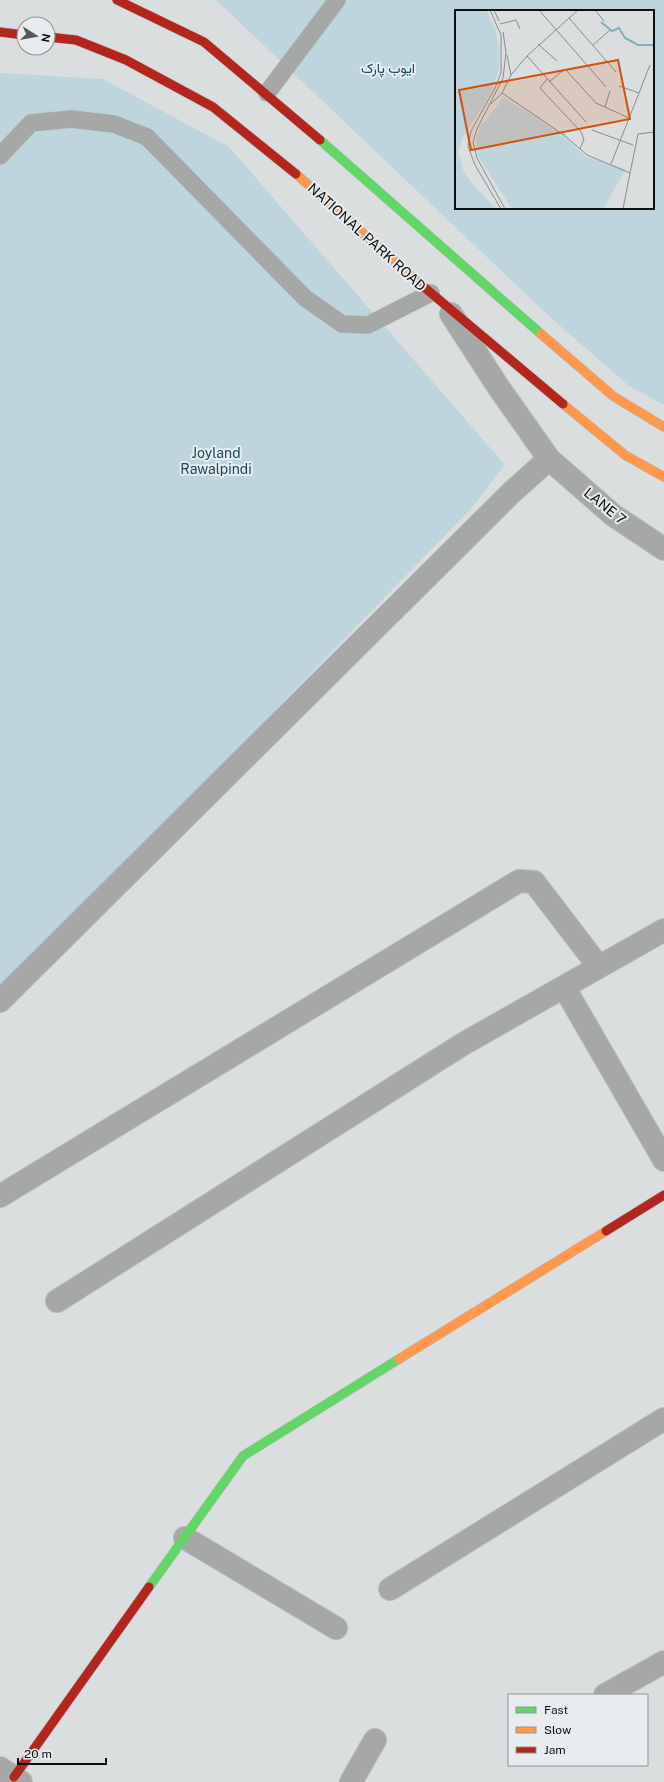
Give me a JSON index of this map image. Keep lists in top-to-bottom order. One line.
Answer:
{"streets":{"main road":["NATIONAL PARK ROAD"],"street":["LANE 7"]},"crossings":[["NATIONAL PARK ROAD","LANE 7"]],"parks":["ایوب پارک","Joyland Rawalpindi"],"legend":["Fast","Slow","Jam"],"scale_bar":"20 m","north":"right"}
